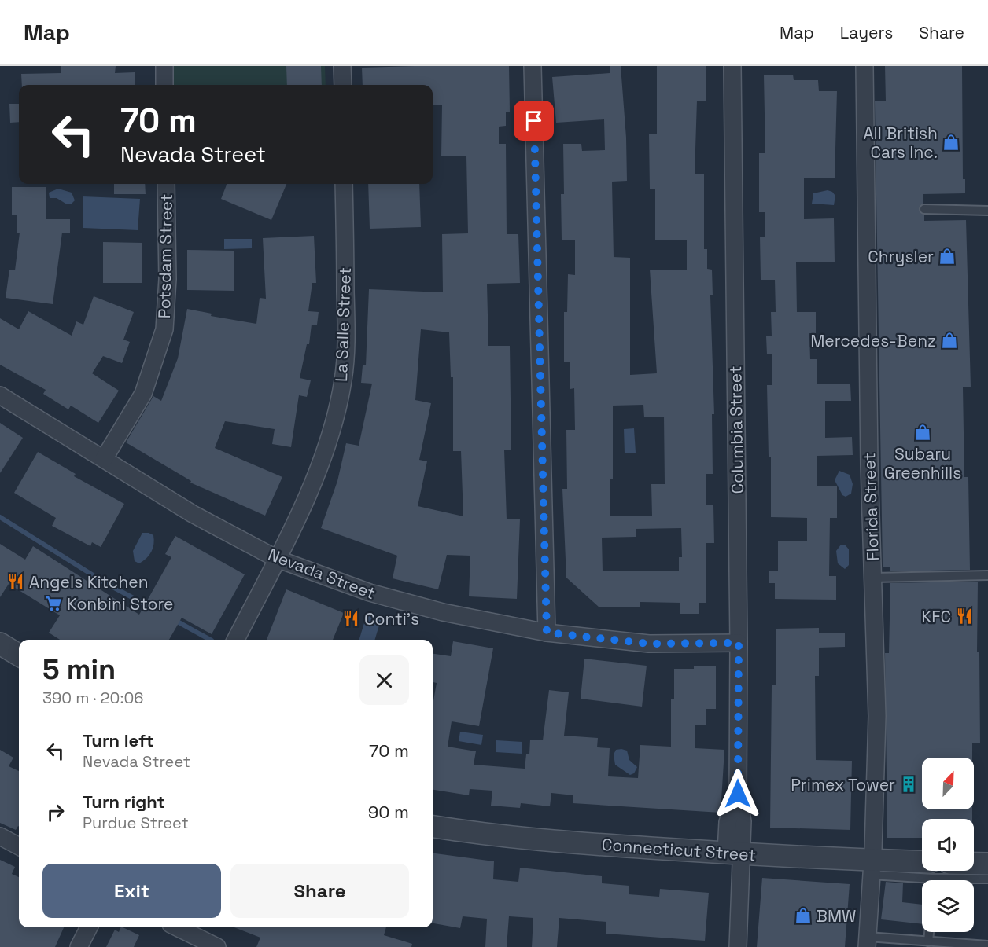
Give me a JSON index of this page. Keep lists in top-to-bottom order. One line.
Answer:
{"streets":{"street":["Potsdam Street","La Salle Street","Columbia Street","Florida Street","Nevada Street","Connecticut Street"]},"crossings":[["Potsdam Street","Nevada Street"],["La Salle Street","Nevada Street"],["Columbia Street","Nevada Street"],["Columbia Street","Connecticut Street"],["Florida Street","Connecticut Street"]],"places":{"shop":["All British Cars Inc.","Chrysler","Mercedes-Benz","Subaru Greenhills","BMW"],"restaurant":["Angels Kitchen","KFC","Conti's"],"supermarket":["Konbini Store"],"building":["Primex Tower"]},"north":"top right","page":{"header":"Map","nav":["Map","Layers","Share"],"turn":["70 m","Nevada Street"],"heading":["5 min","390 m · 20:06"],"list":[{"name":"Turn left","note":"Nevada Street","value":"70 m"},{"name":"Turn right","note":"Purdue Street","value":"90 m"}],"buttons":["Exit","Share"]}}
